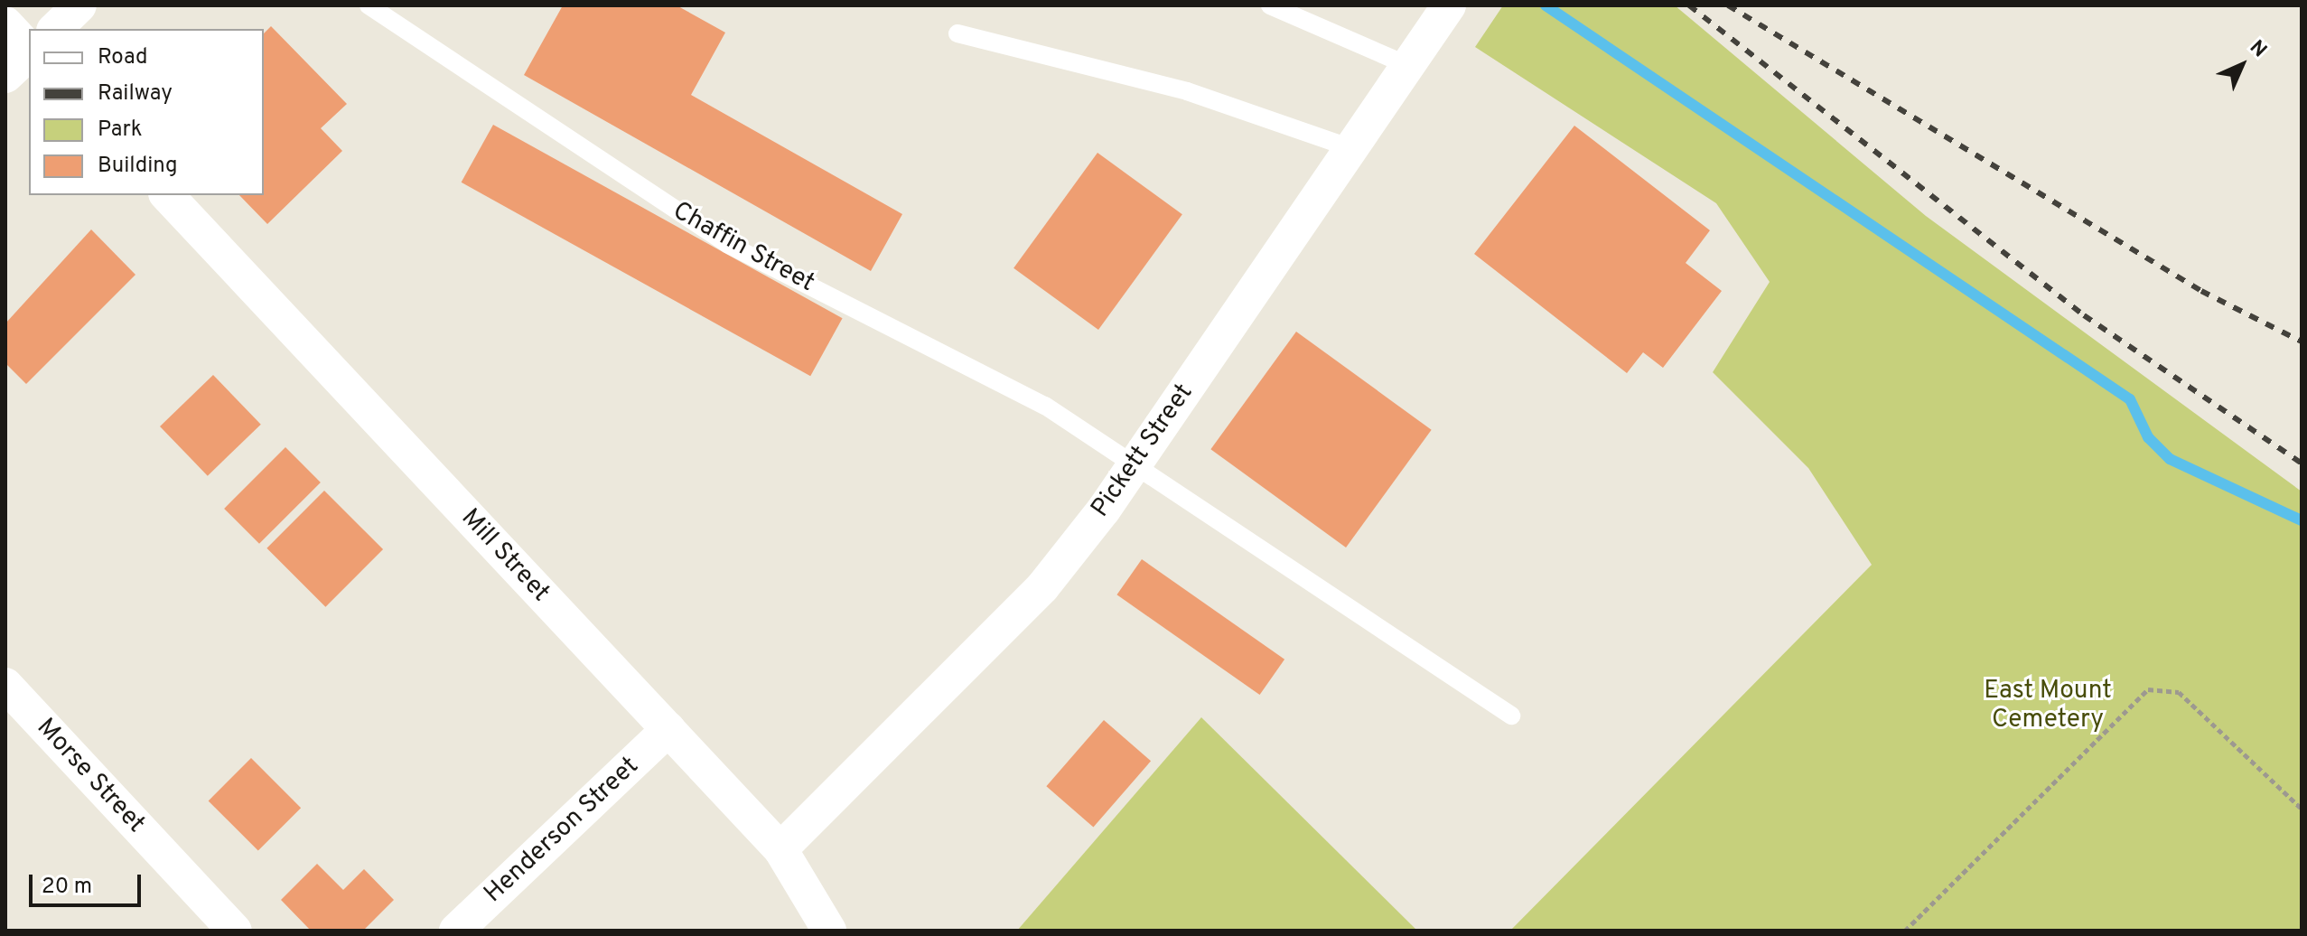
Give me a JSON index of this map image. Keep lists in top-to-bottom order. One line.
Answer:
{"streets":{"street":["Pickett Street","Mill Street","Morse Street","Henderson Street"],"lane":["Chaffin Street"]},"crossings":[["Chaffin Street","Pickett Street"],["Pickett Street","Mill Street"],["Mill Street","Henderson Street"]],"parks":["East Mount Cemetery"],"legend":["Road","Railway","Park","Building"],"scale_bar":"20 m","north":"top right"}
